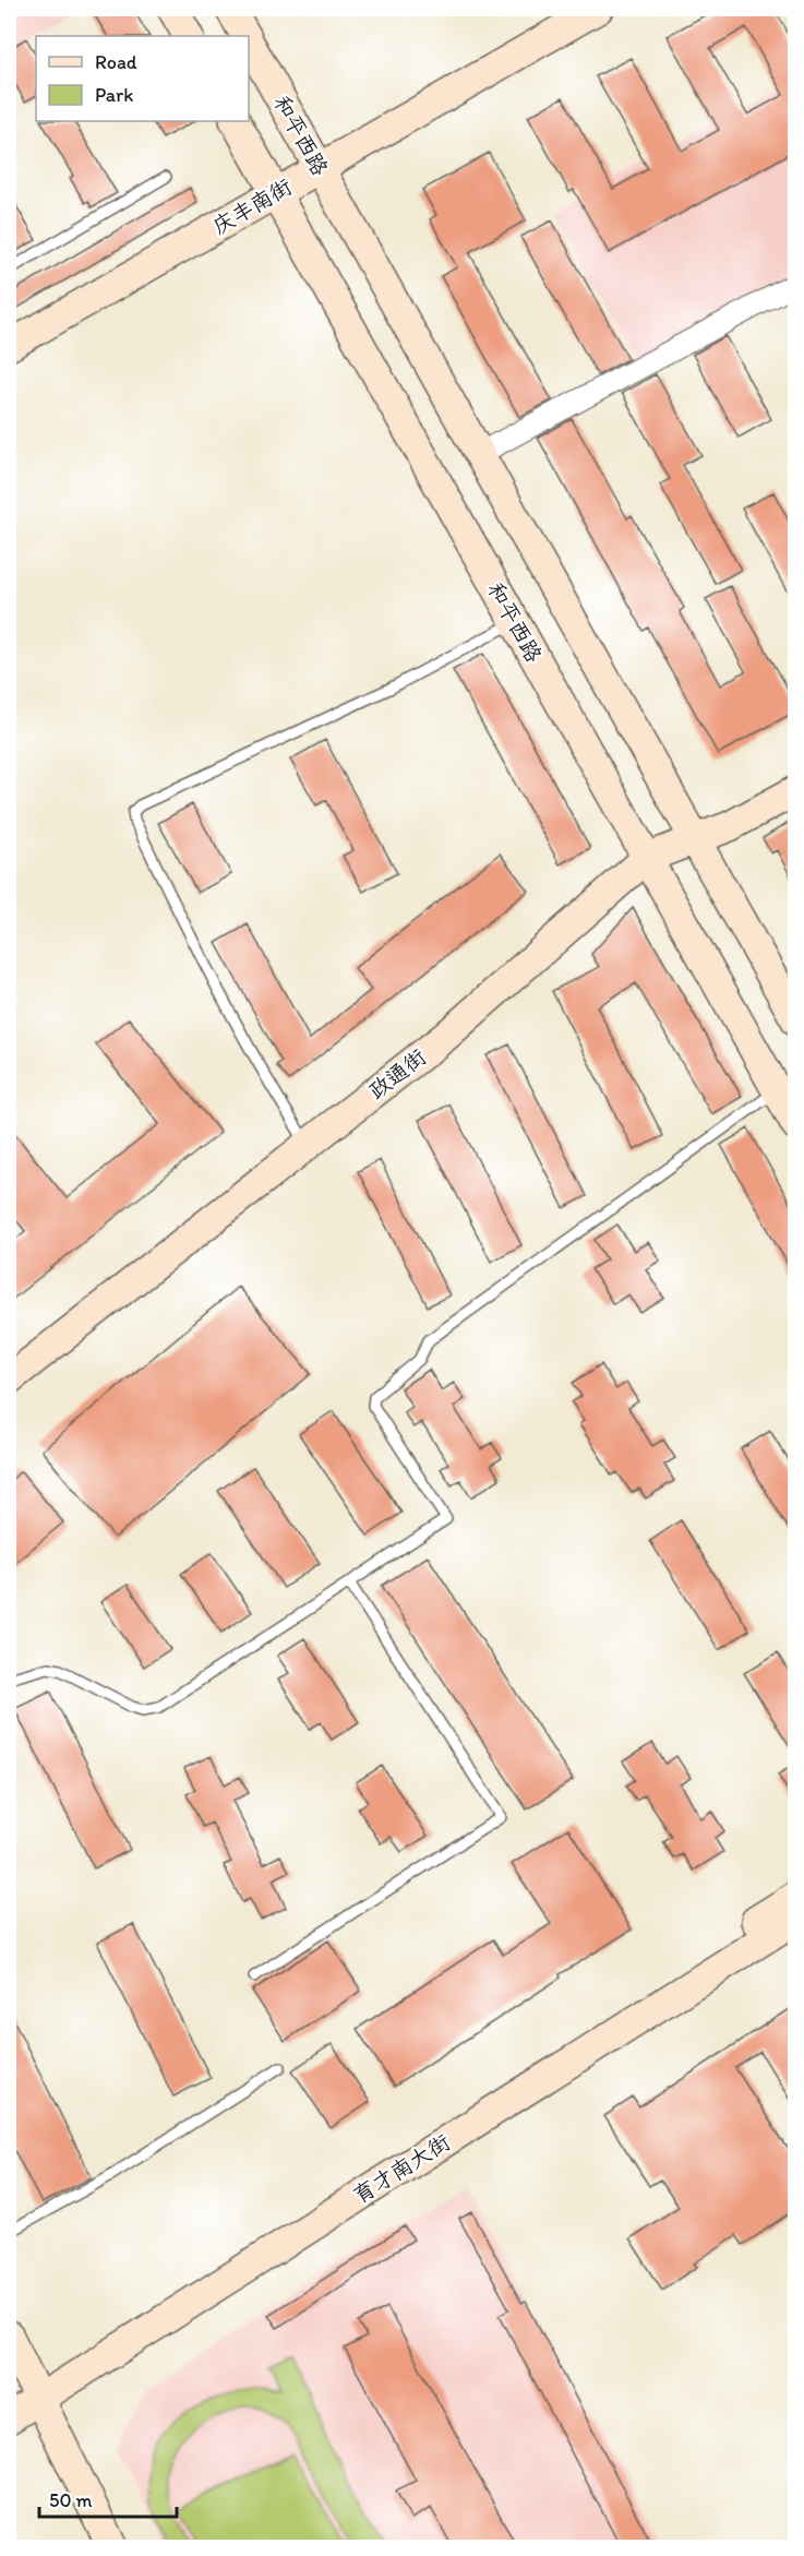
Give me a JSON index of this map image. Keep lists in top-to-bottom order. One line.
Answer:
{"streets":{"main road":["和平西路","庆丰南街","政通街","育才南大街"]},"crossings":[["和平西路","庆丰南街"],["和平西路","政通街"]],"legend":["Road","Park"],"scale_bar":"50 m"}
